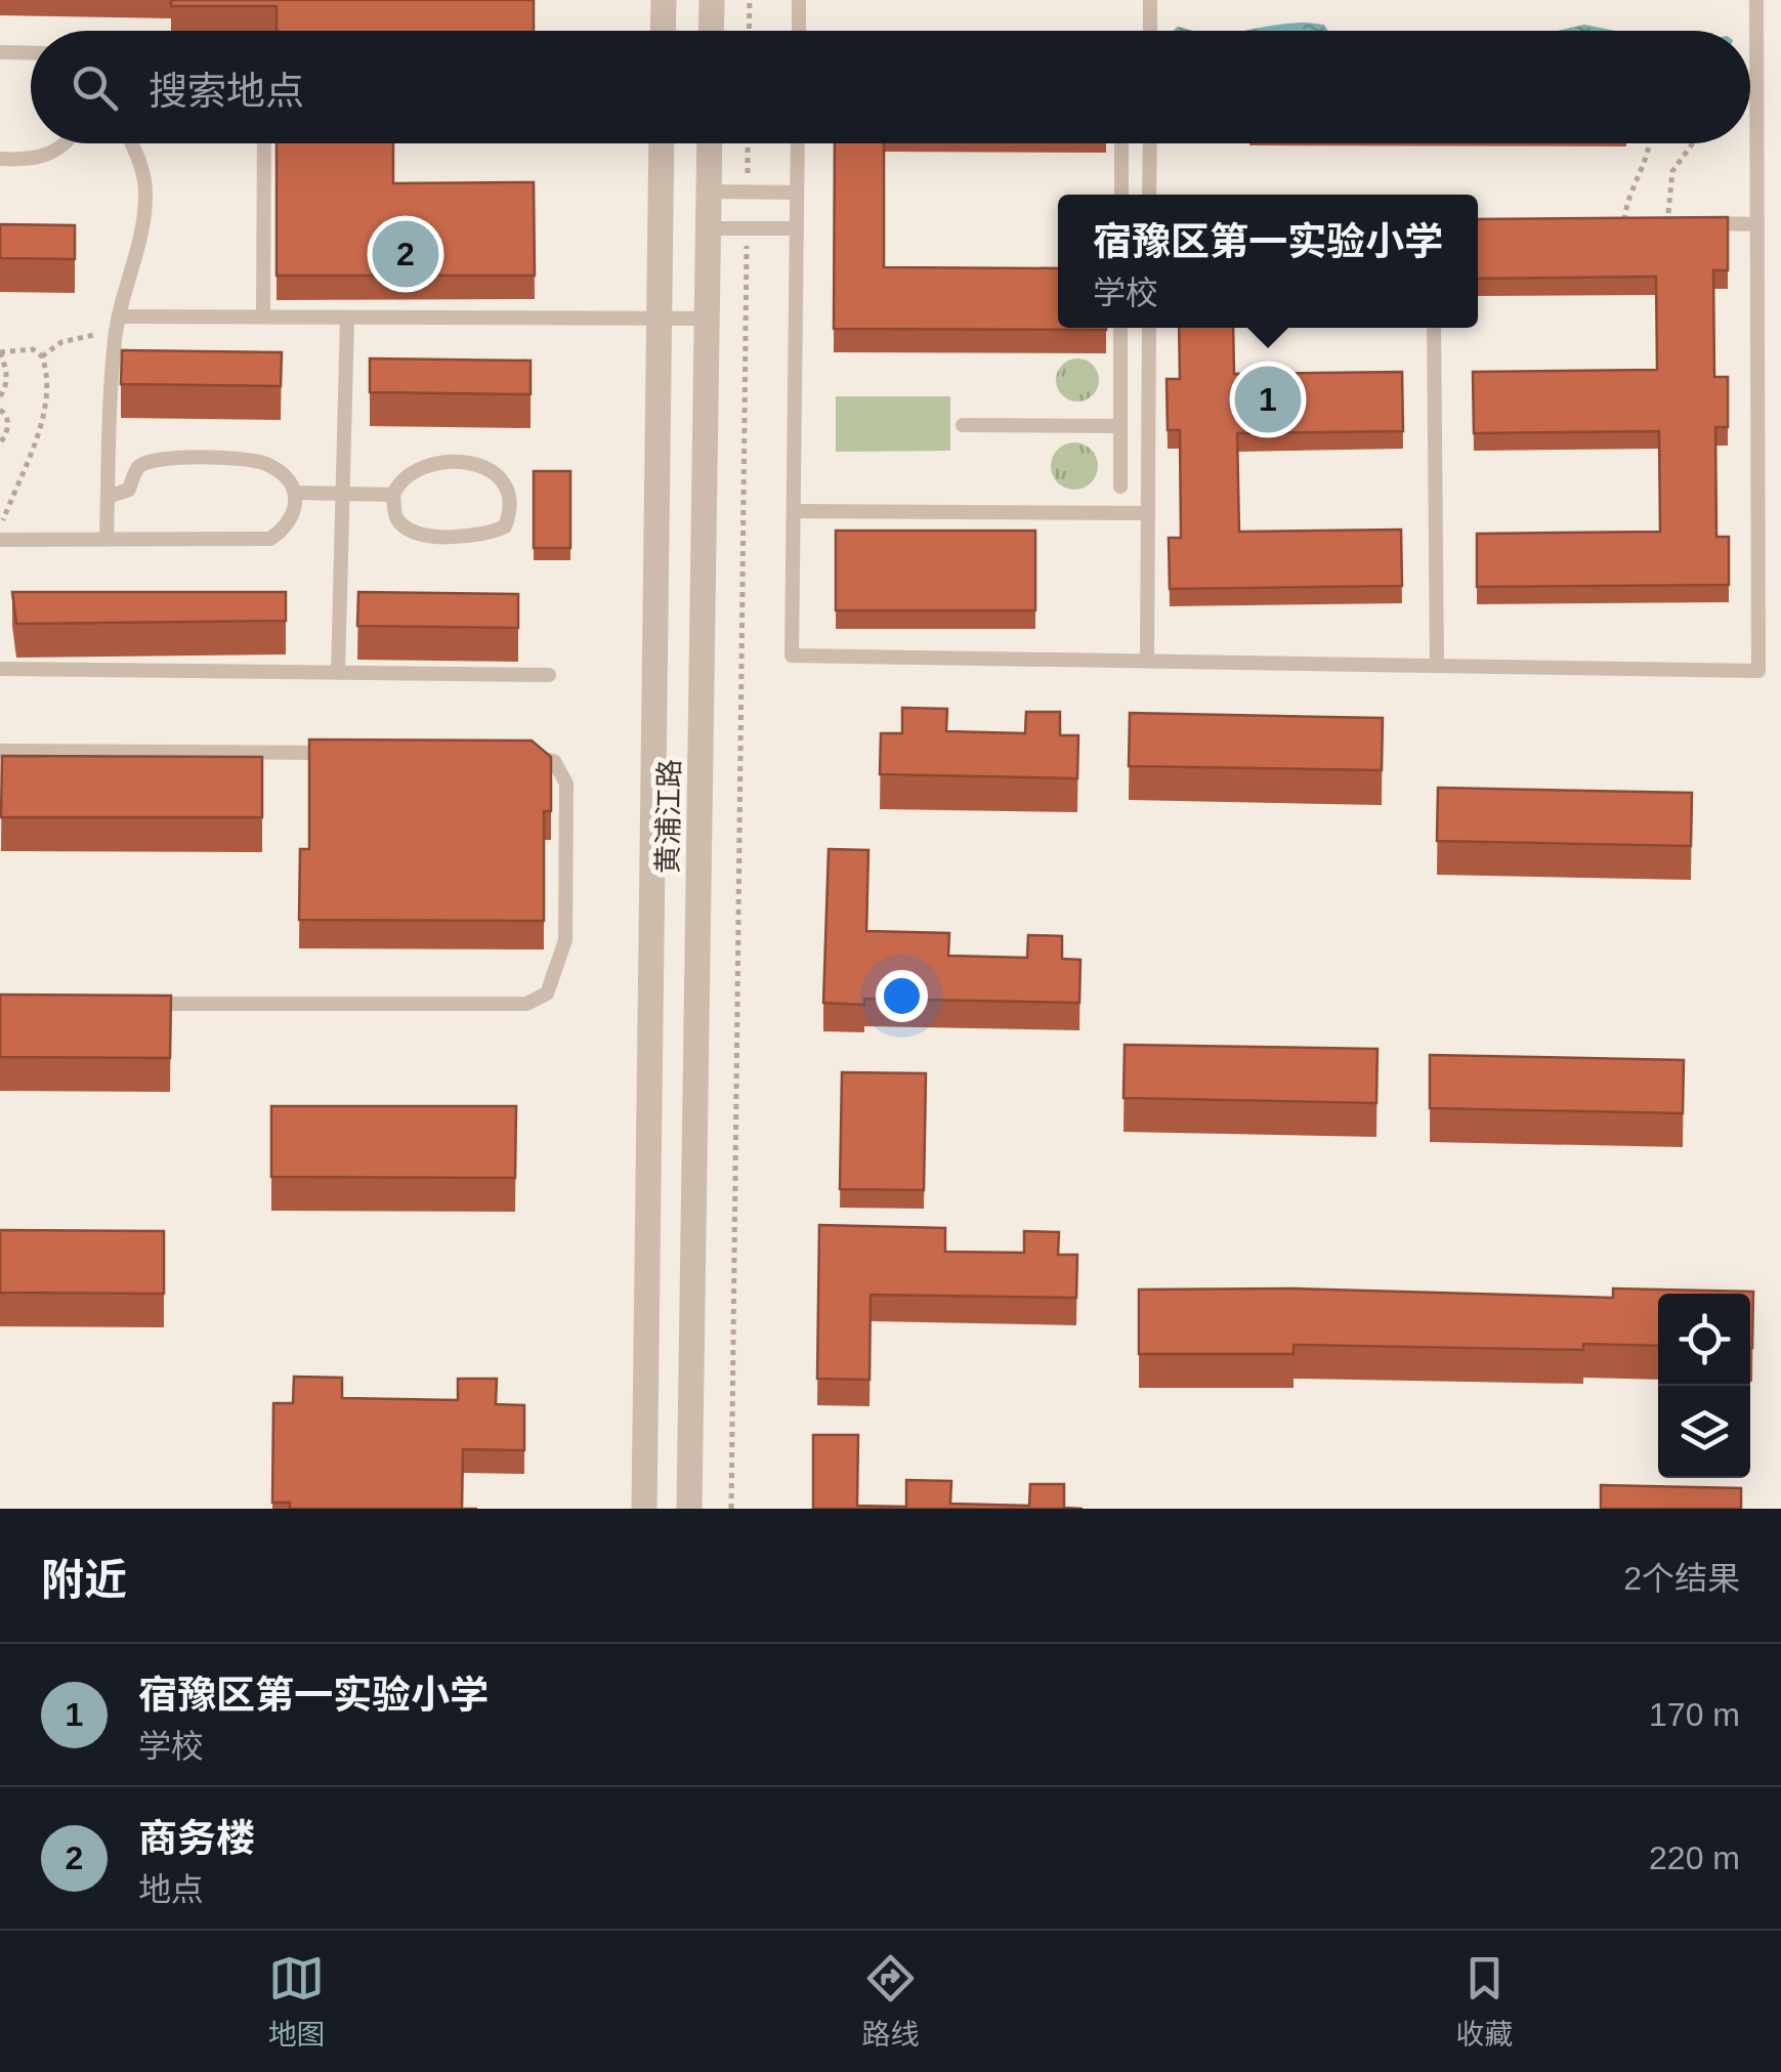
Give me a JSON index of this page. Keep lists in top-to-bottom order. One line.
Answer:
{"streets":{"street":["黄浦江路"]},"page":{"search":"搜索地点","popup":["宿豫区第一实验小学","学校"],"pins":["2","1"],"heading":["附近","2个结果"],"list":[{"mark":"1","name":"宿豫区第一实验小学","note":"学校","value":"170 m"},{"mark":"2","name":"商务楼","note":"地点","value":"220 m"}],"nav":["地图","路线","收藏"]}}
